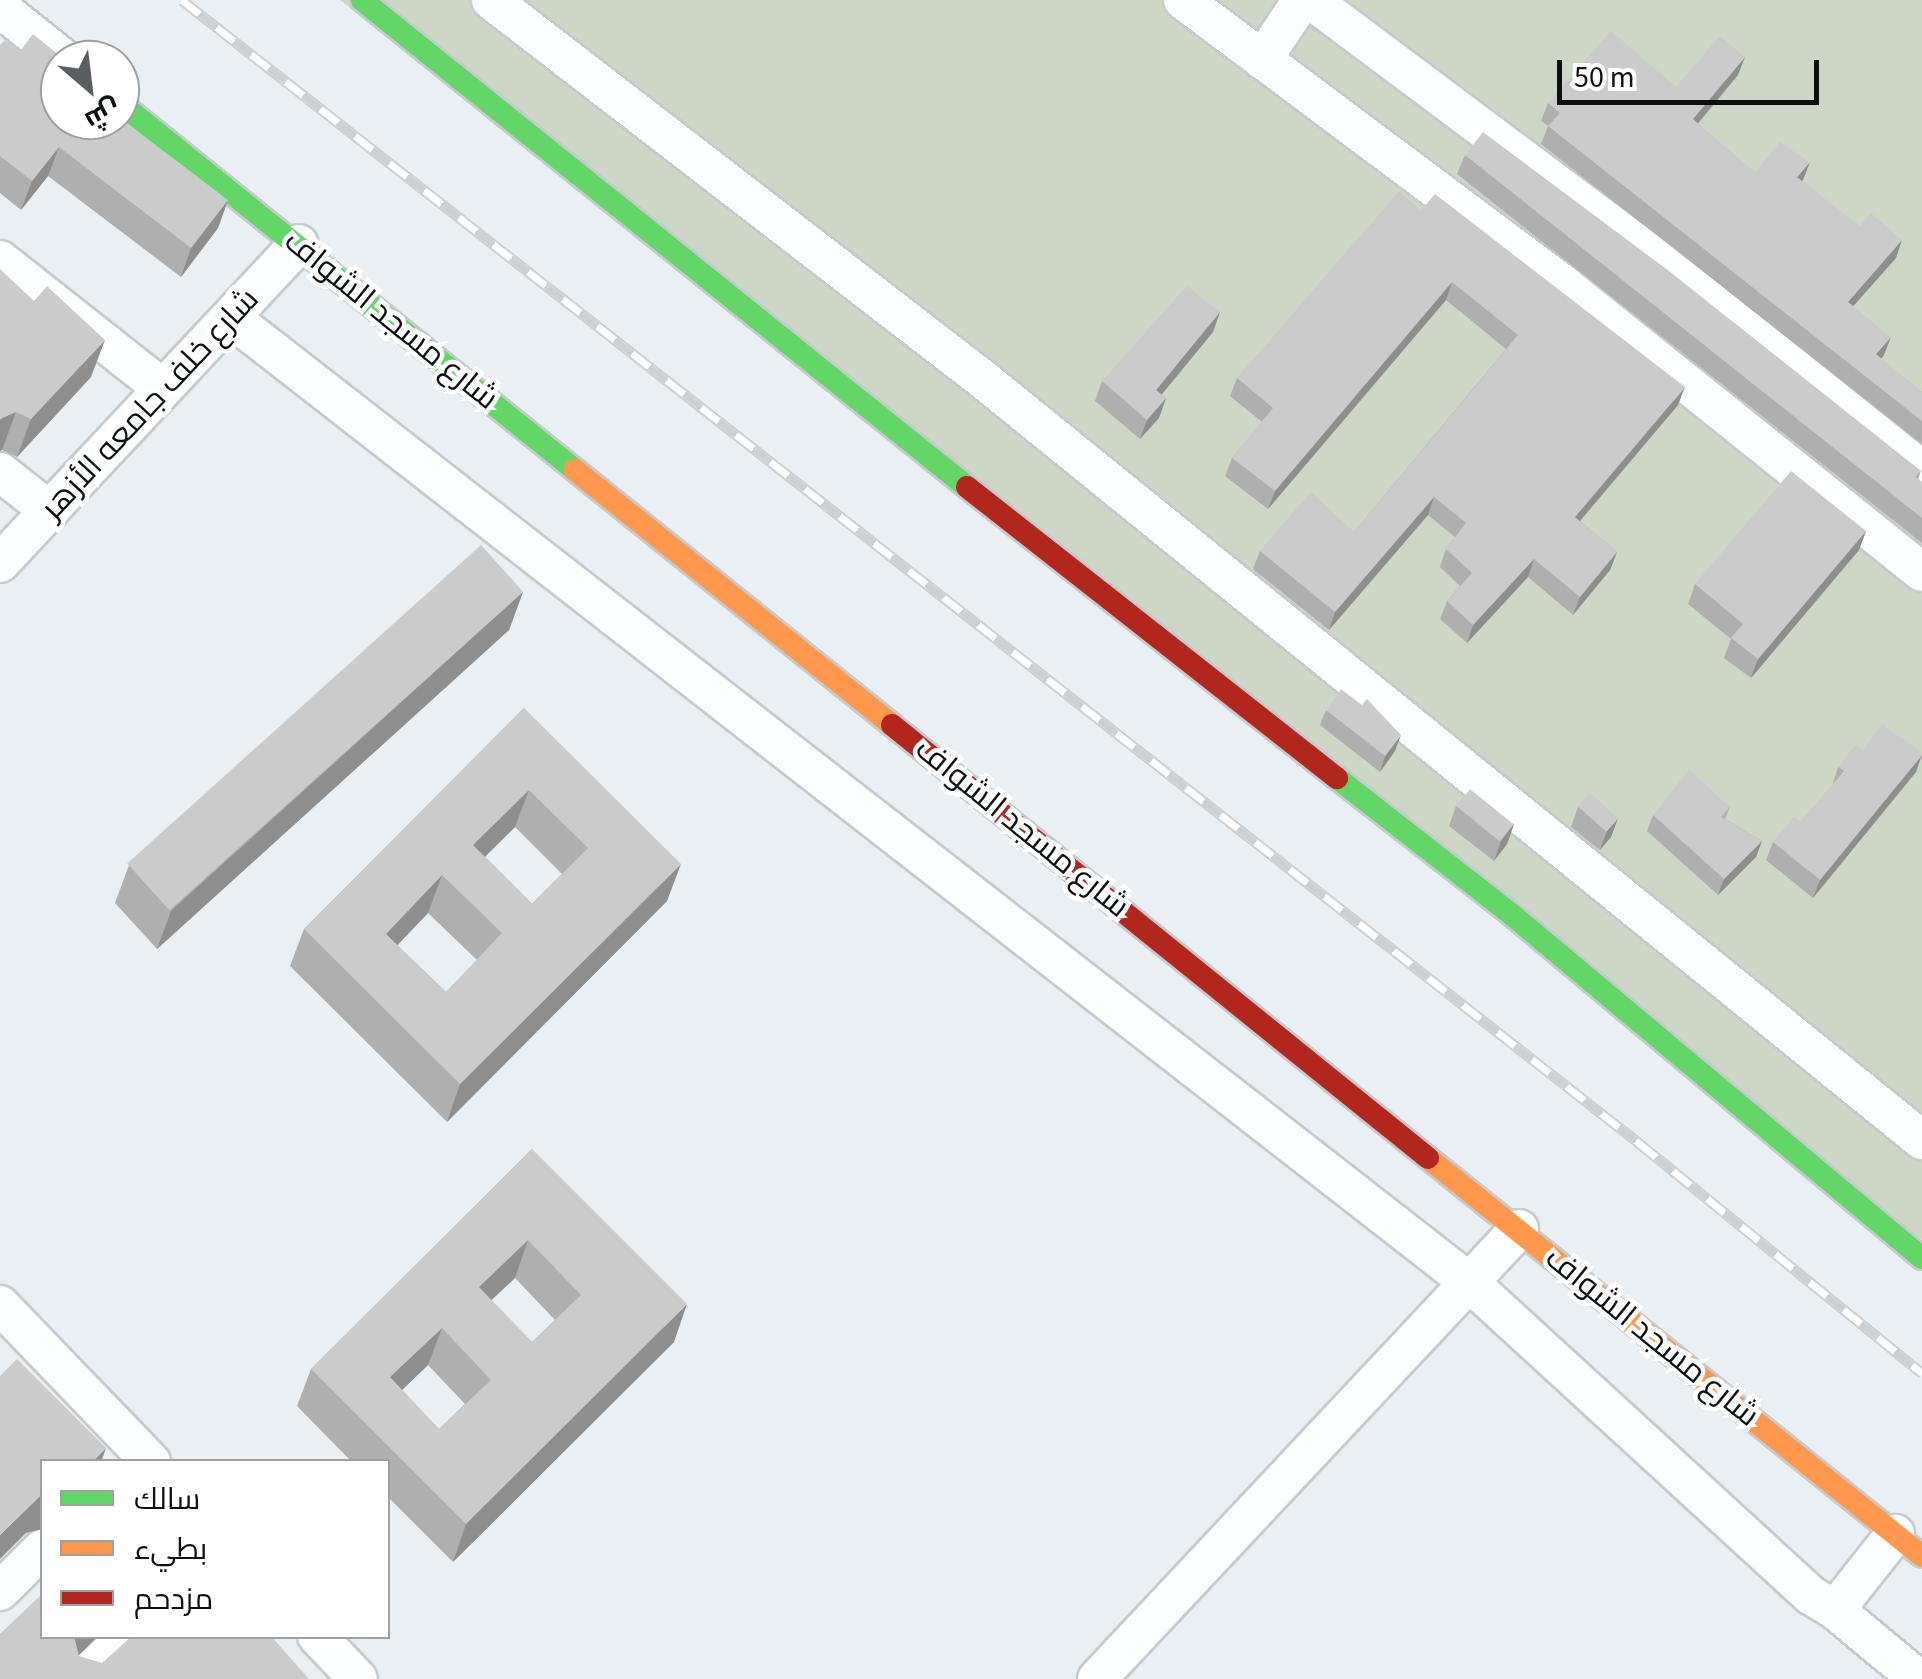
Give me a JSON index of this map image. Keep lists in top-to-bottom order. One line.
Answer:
{"streets":{"street":["شارع مسجد الشواف","شارع خلف جامعه الأزهر"]},"crossings":[["شارع مسجد الشواف","شارع خلف جامعه الأزهر"]],"legend":["سالك","بطيء","مزدحم"],"scale_bar":"50 m","north":"bottom right"}
